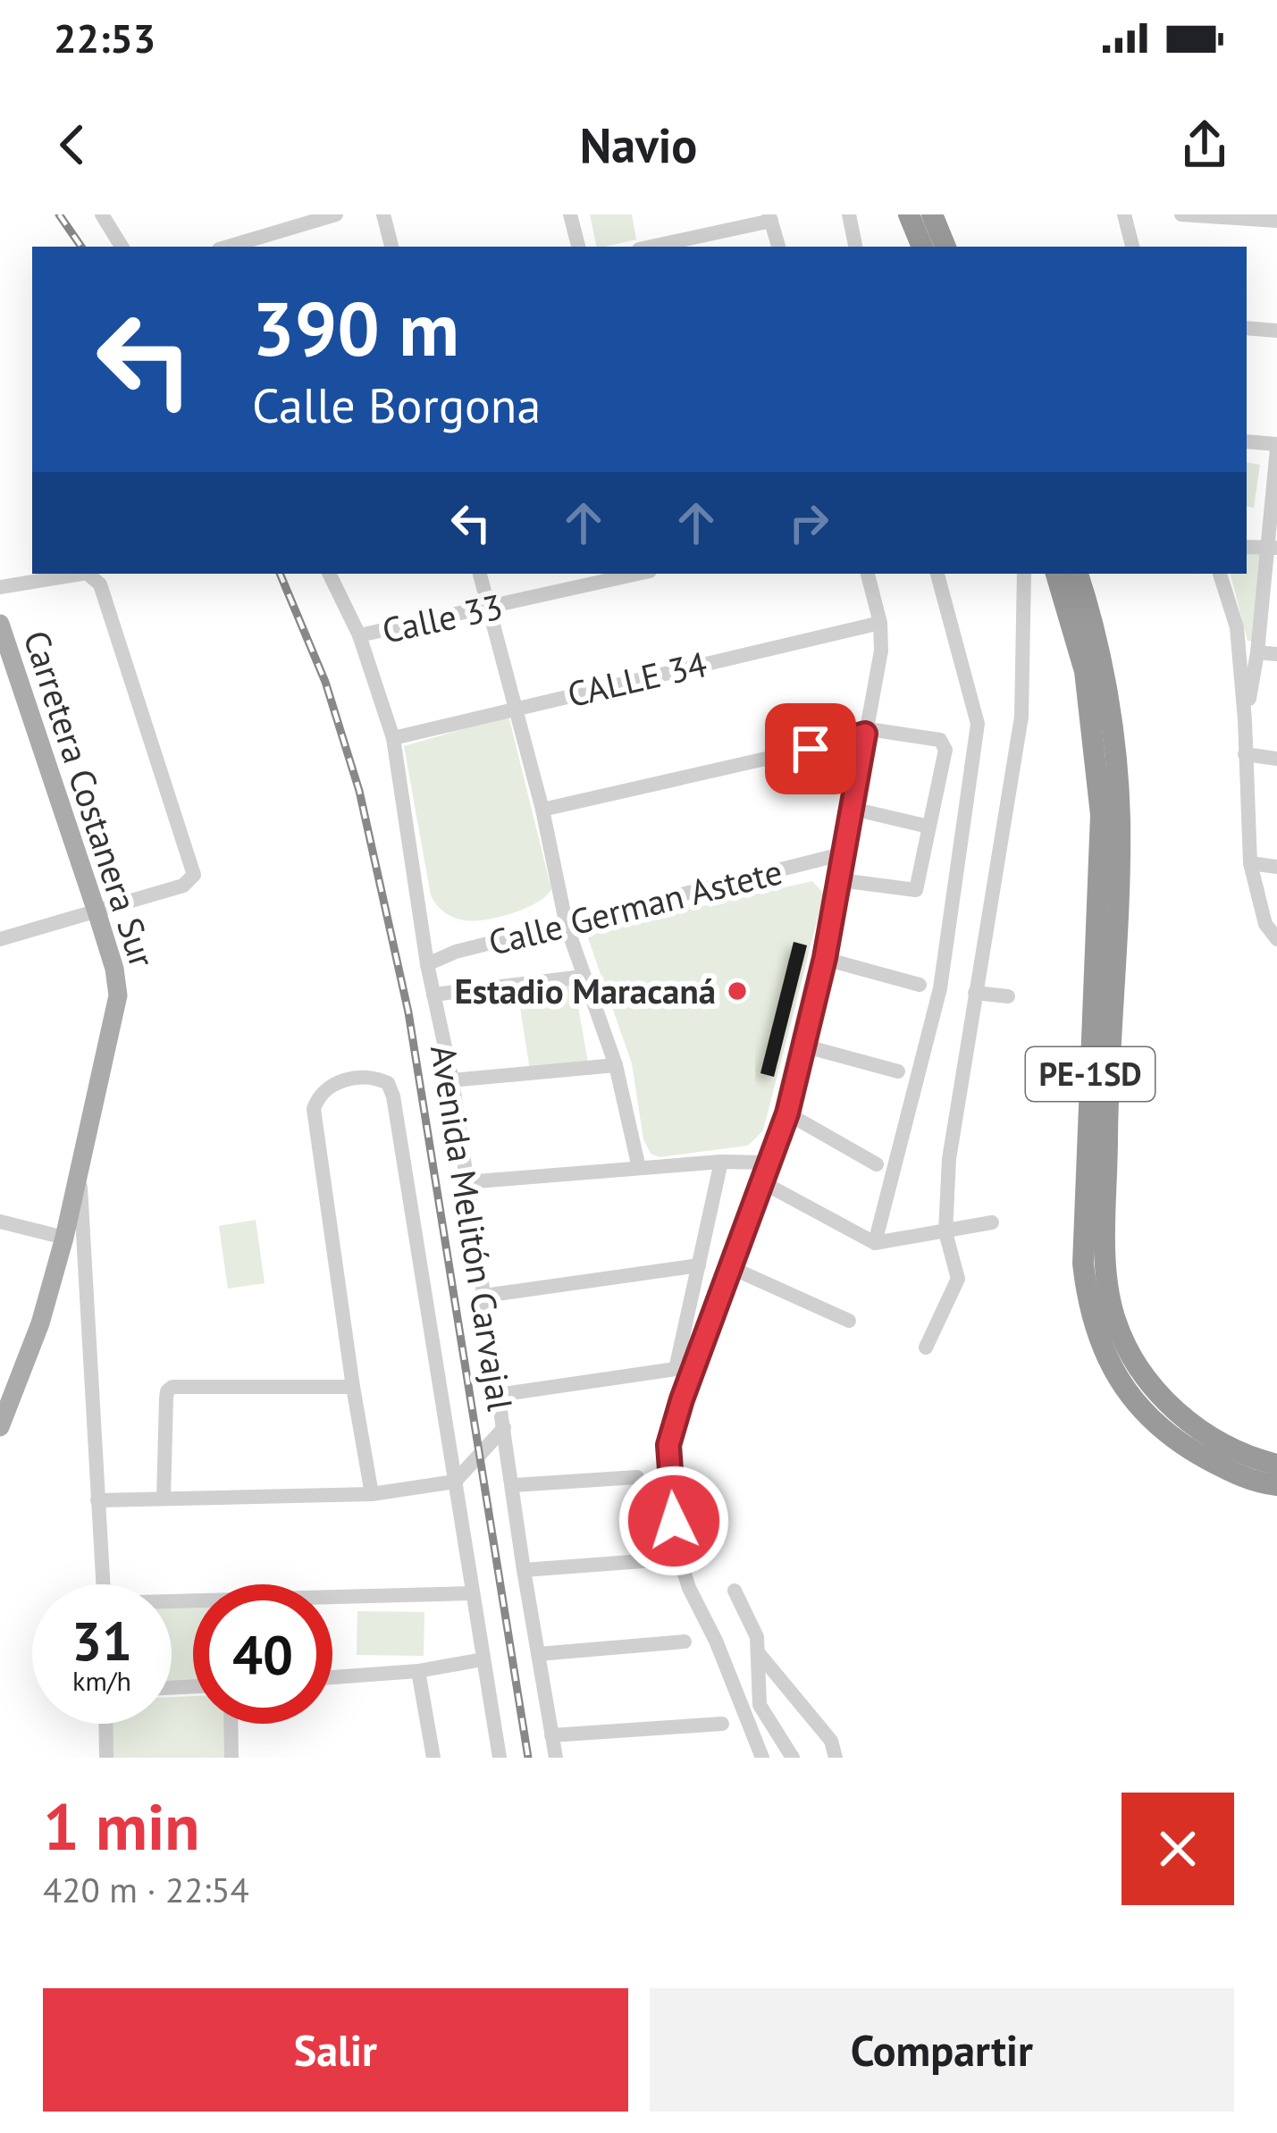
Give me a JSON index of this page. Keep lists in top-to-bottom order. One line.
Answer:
{"streets":{"highway":["PE-1SD"],"main road":["Carretera Costanera Sur"],"street":["Calle 33","CALLE 34","Calle German Astete","Avenida Melitón Carvajal"]},"crossings":[["Calle 33","Avenida Melitón Carvajal"],["CALLE 34","Avenida Melitón Carvajal"],["Calle German Astete","Avenida Melitón Carvajal"]],"places":["Estadio Maracaná"],"page":{"status":"22:53","header":"Navio","turn":["390 m","Calle Borgona"],"speed":"31 km/h","limit":"40","heading":["1 min","420 m · 22:54"],"buttons":["Salir","Compartir"]}}
